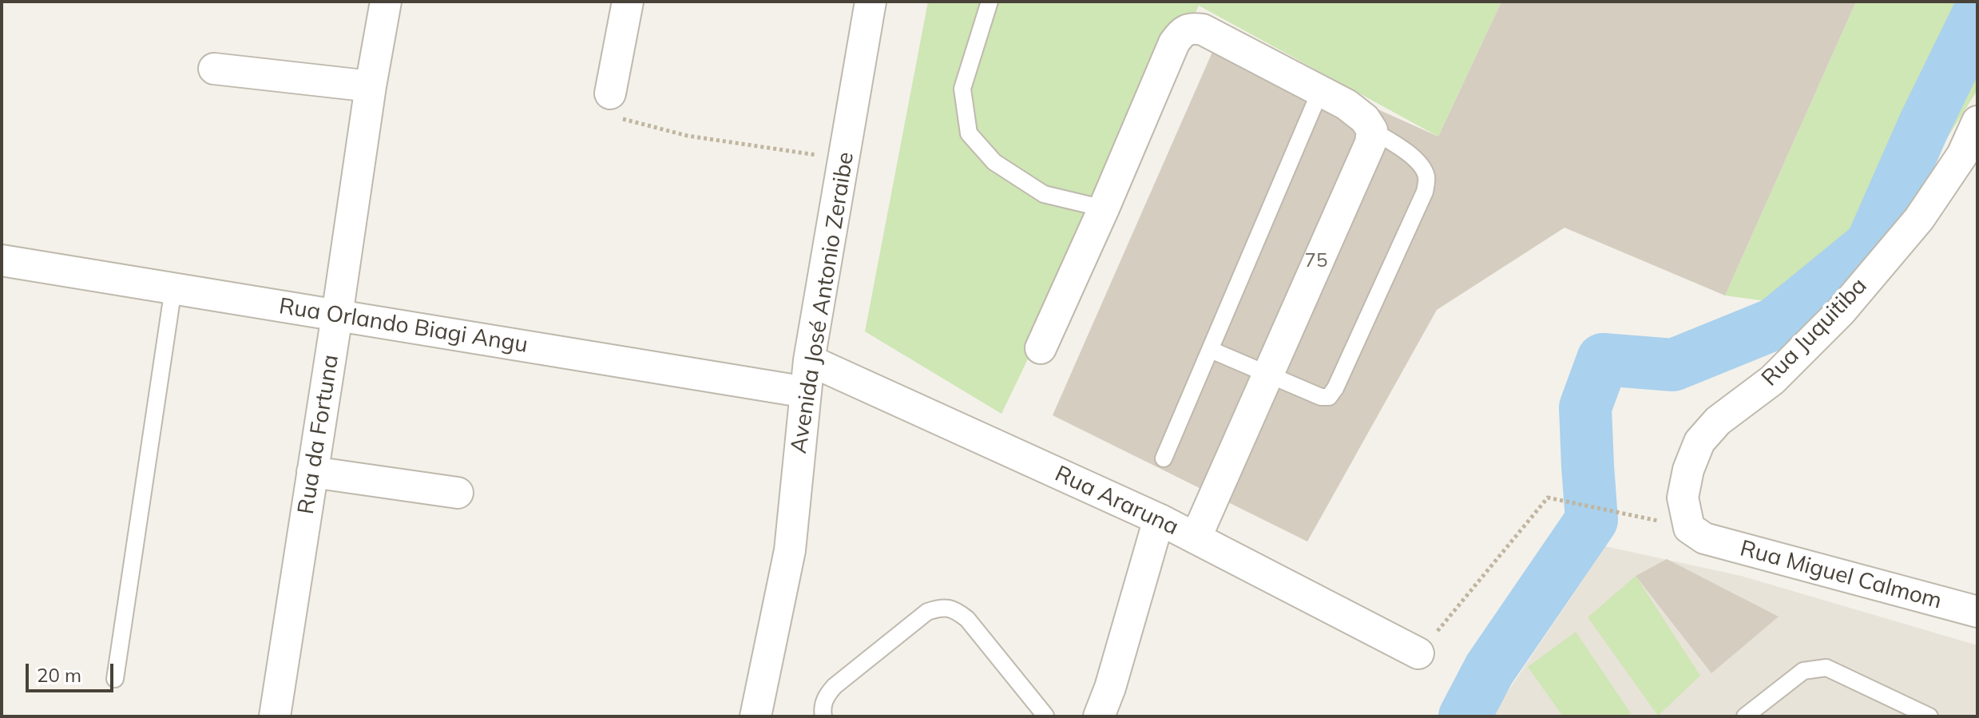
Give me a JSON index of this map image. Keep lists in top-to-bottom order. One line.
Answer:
{"streets":{"street":["Avenida José Antonio Zeraibe","Rua Orlando Biagi Angu","Rua Juquitiba","Rua da Fortuna","Rua Araruna","Rua Miguel Calmom"]},"crossings":[["Avenida José Antonio Zeraibe","Rua Orlando Biagi Angu"],["Avenida José Antonio Zeraibe","Rua Araruna"],["Rua Orlando Biagi Angu","Rua da Fortuna"],["Rua Juquitiba","Rua Miguel Calmom"]],"house_numbers":["75"],"scale_bar":"20 m"}
